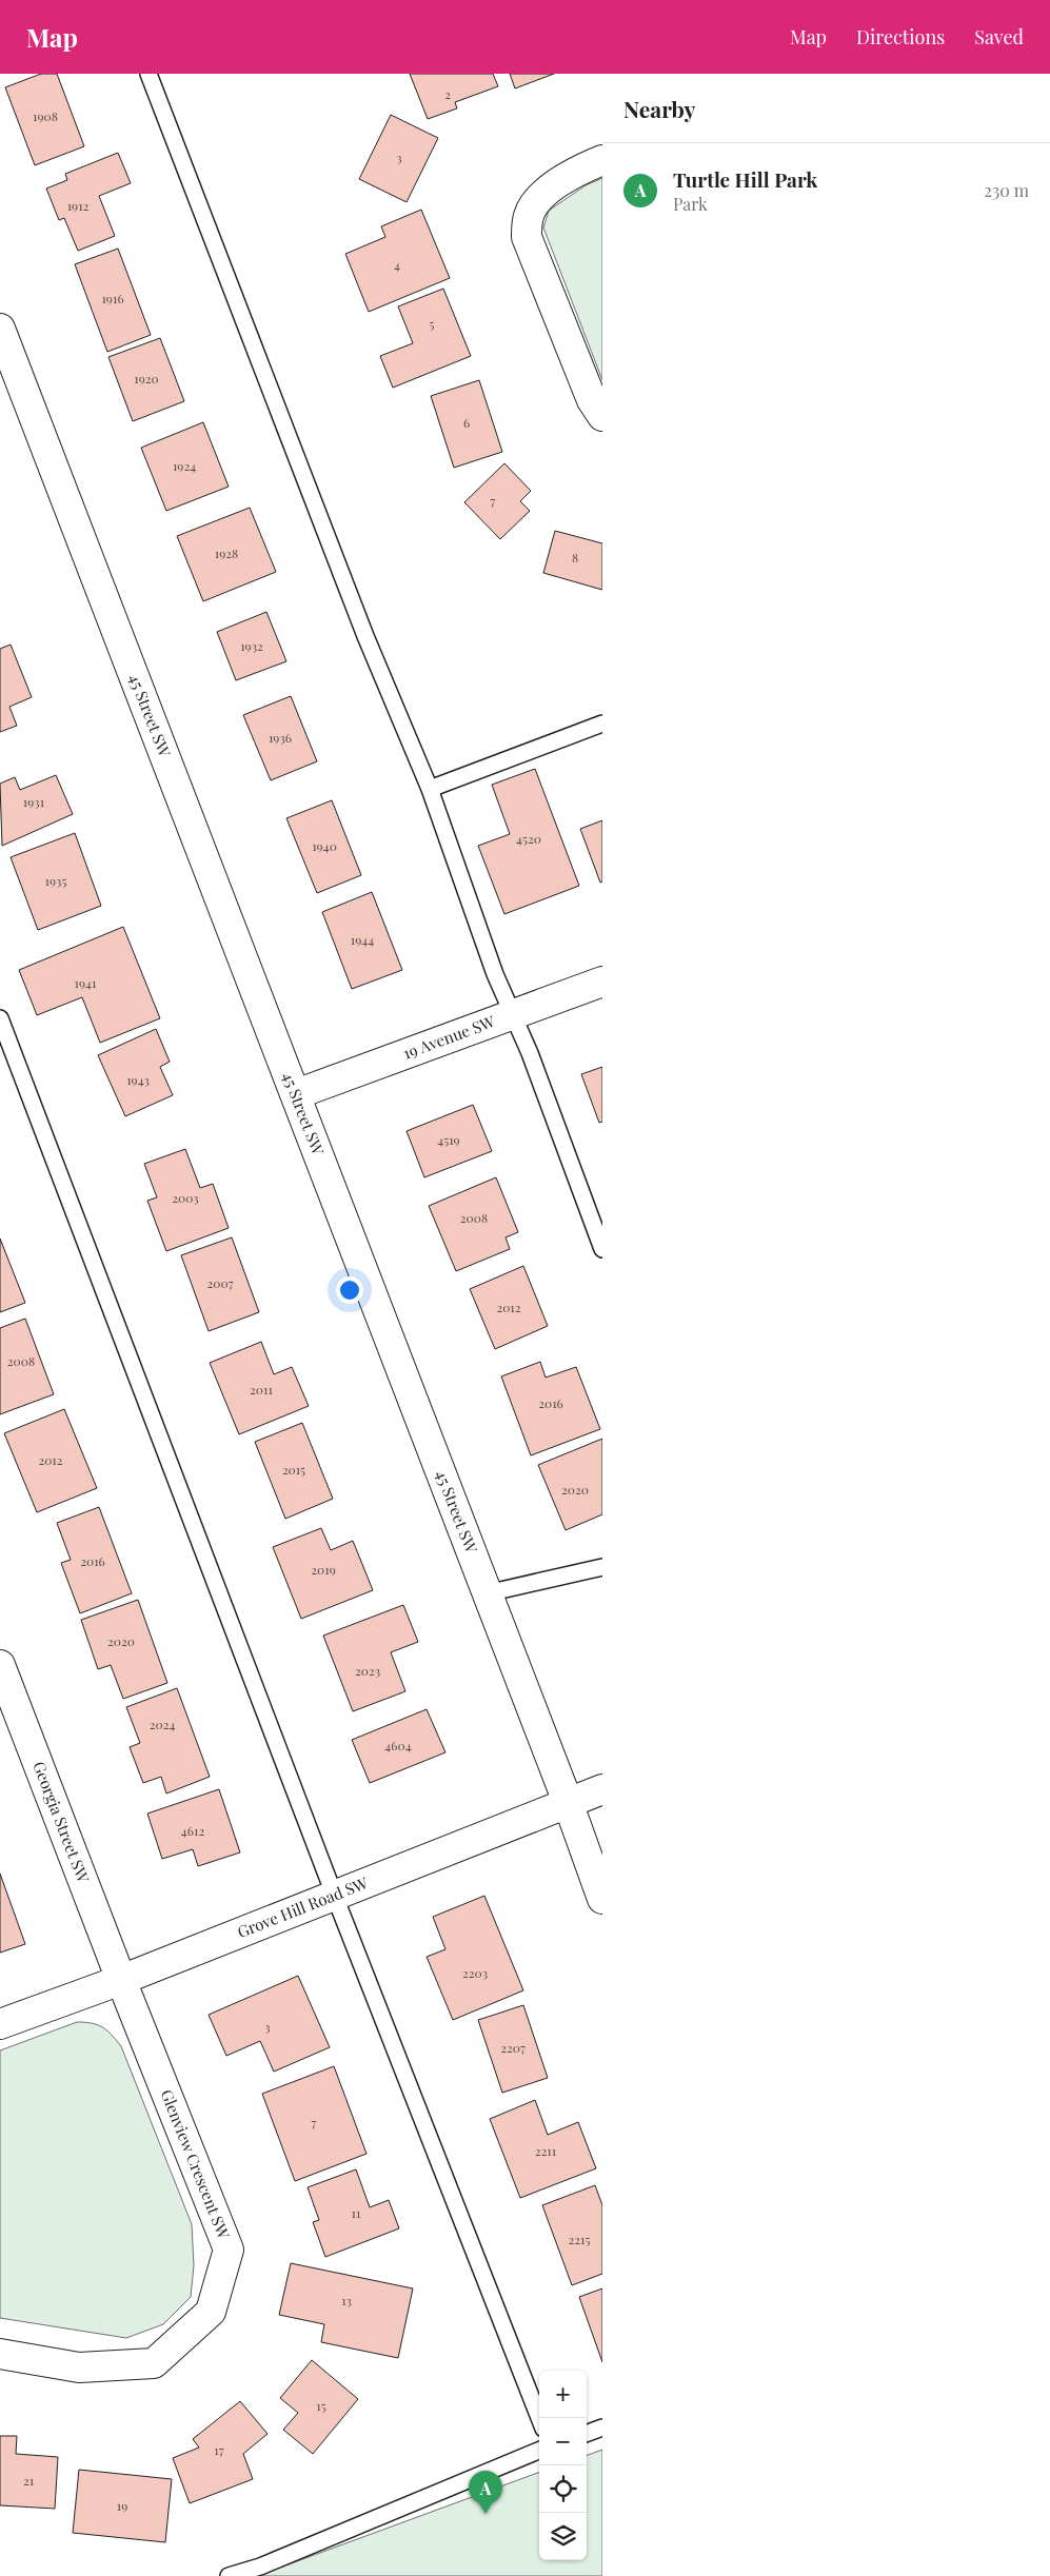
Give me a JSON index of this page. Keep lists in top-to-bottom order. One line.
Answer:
{"streets":{"street":["45 Street SW","19 Avenue SW","Georgia Street SW","Grove Hill Road SW","Glenview Crescent SW"]},"crossings":[["45 Street SW","19 Avenue SW"],["45 Street SW","Grove Hill Road SW"],["Georgia Street SW","Grove Hill Road SW"],["Georgia Street SW","Glenview Crescent SW"],["Grove Hill Road SW","Glenview Crescent SW"]],"house_numbers":["2","1908","3","1912","4","1916","5","1920","6","1924","7","1928","8","1932","1936","1931","4520","1940","1935","1944","1941","1943","4519","2003","2008","2007","2012","2008","2011","2016","2012","2015","2020","2016","2019","2020","2023","2024","4604","4612","2203","3","2207","7","2211","11","2215","13","15","17","21","19"],"page":{"header":"Map","nav":["Map","Directions","Saved"],"heading":"Nearby","list":[{"mark":"A","name":"Turtle Hill Park","note":"Park","value":"230 m"}],"map_buttons":["+","−"],"pins":"A"}}
